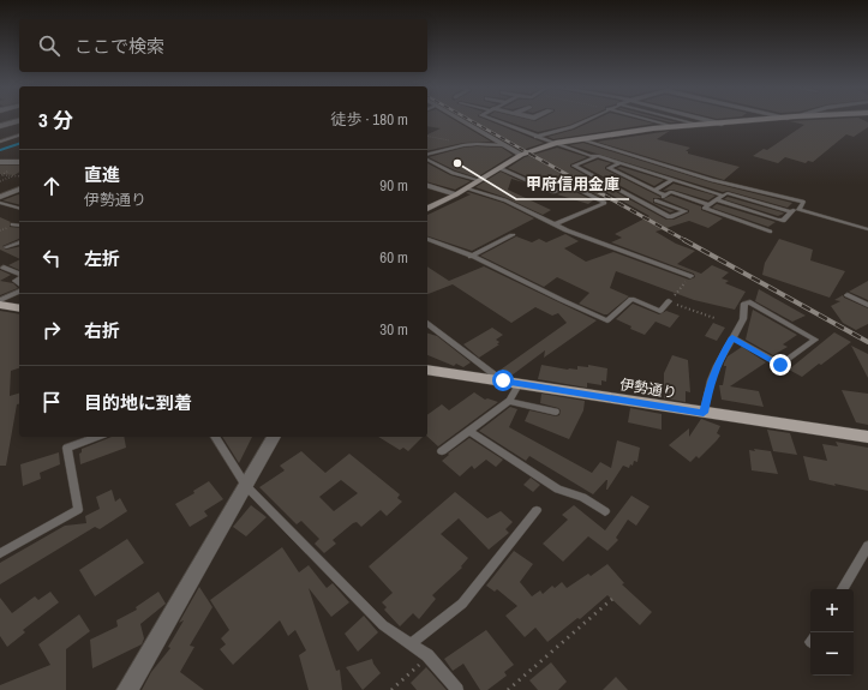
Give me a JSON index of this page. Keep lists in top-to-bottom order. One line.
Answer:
{"streets":{"main road":["伊勢通り"]},"places":["甲府信用金庫"],"page":{"search":"ここで検索","heading":["3 分","徒歩 · 180 m"],"list":[["直進","伊勢通り","90 m"],["左折","60 m"],["右折","30 m"],"目的地に到着"],"map_buttons":["+","−"]}}
